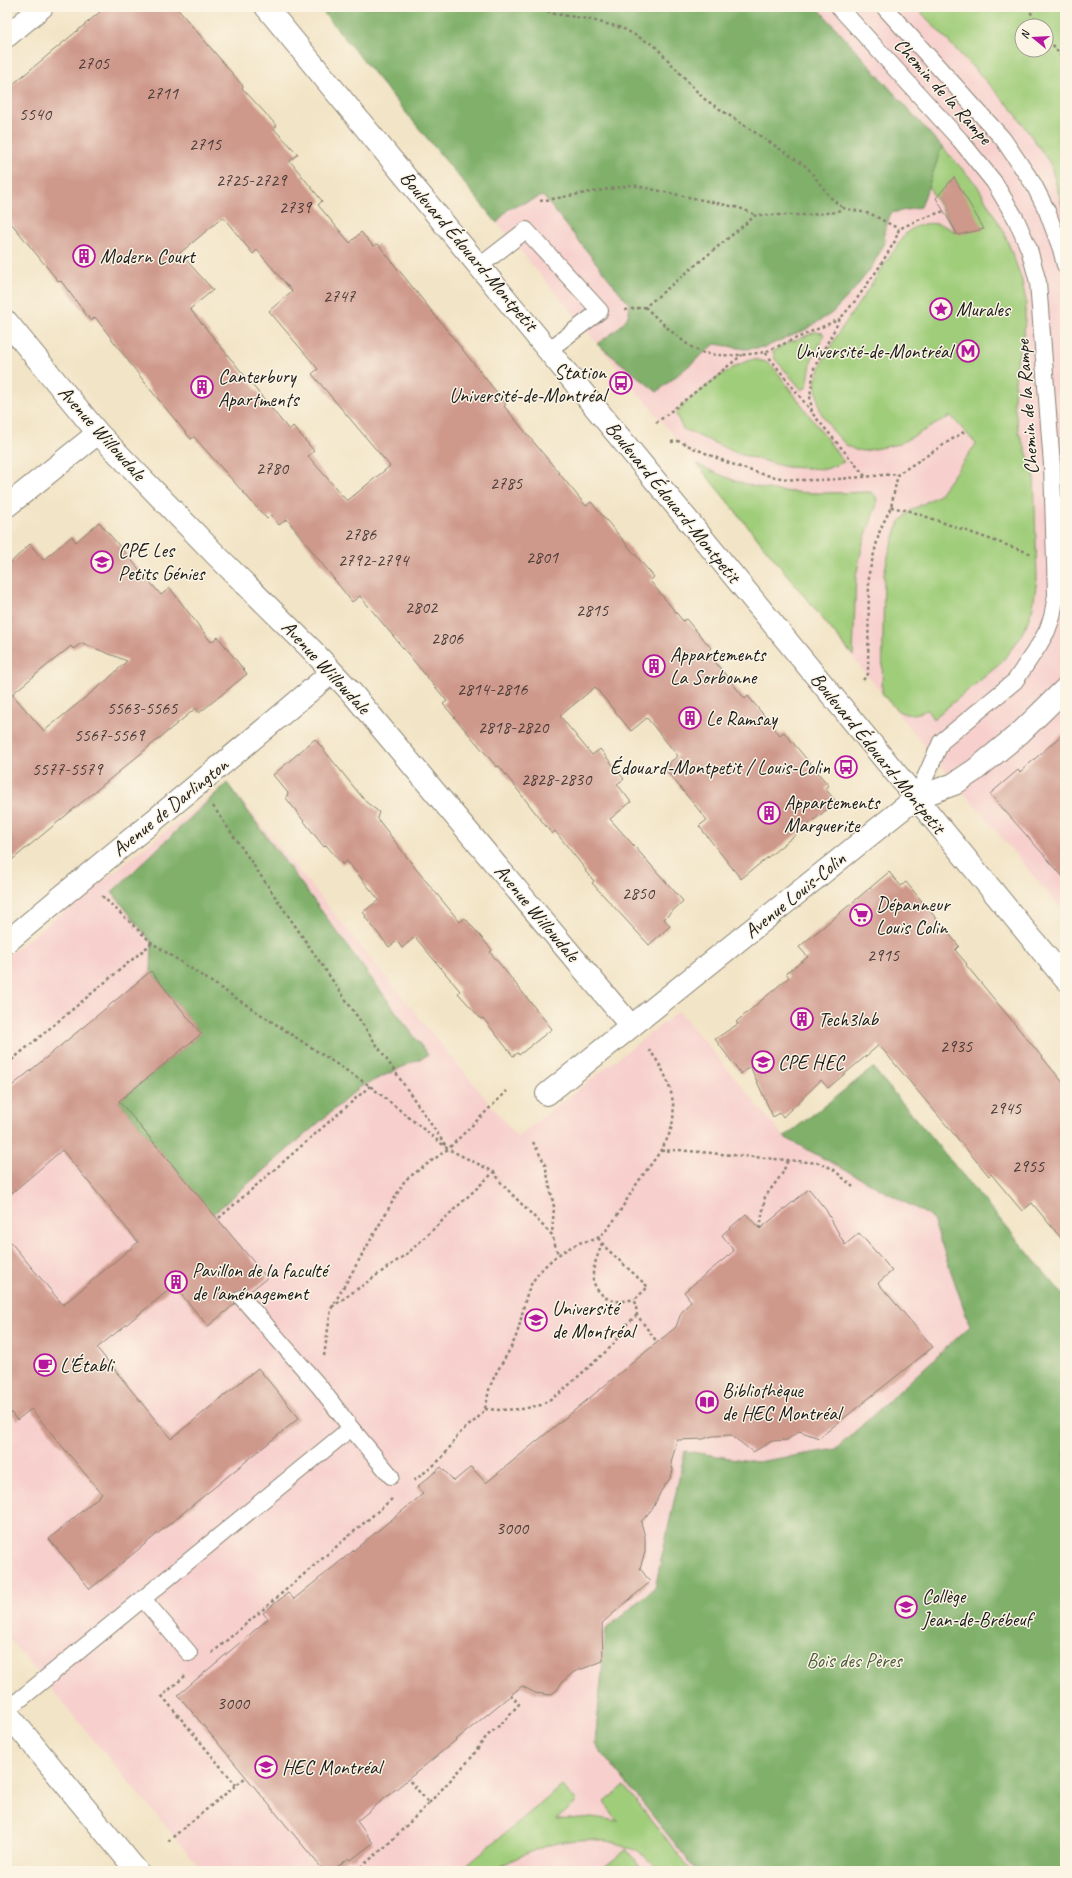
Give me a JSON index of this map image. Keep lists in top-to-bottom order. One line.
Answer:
{"streets":{"street":["Boulevard Édouard-Montpetit","Avenue Willowdale","Avenue de Darlington","Avenue Louis-Colin"],"lane":["Chemin de la Rampe"]},"crossings":[["Chemin de la Rampe","Boulevard Édouard-Montpetit"],["Chemin de la Rampe","Avenue Louis-Colin"],["Boulevard Édouard-Montpetit","Avenue Louis-Colin"],["Avenue Willowdale","Avenue de Darlington"],["Avenue Willowdale","Avenue Louis-Colin"]],"parks":["Bois des Pères"],"places":{"building":["Modern Court","Canterbury Apartments","Appartements La Sorbonne","Le Ramsay","Appartements Marguerite","Tech3lab","Pavillon de la faculté de l'aménagement"],"place":["Murales"],"metro station":["Université-de-Montréal"],"bus stop":["Station Université-de-Montréal","Édouard-Montpetit / Louis-Colin"],"school or university":["CPE Les Petits Génies","CPE HEC","Université de Montréal","Collège Jean-de-Brébeuf","HEC Montréal"],"supermarket":["Dépanneur Louis Colin"],"cafe":["L'Établi"],"library":["Bibliothèque de HEC Montréal"]},"house_numbers":["2705","2711","5540","2715","2725-2729","2739","2747","2780","2785","2786","2801","2792-2794","2802","2815","2806","2814-2816","5563-5565","2818-2820","5567-5569","5577-5579","2828-2830","2850","2915","2935","2945","2955","3000","3000"],"north":"left"}
